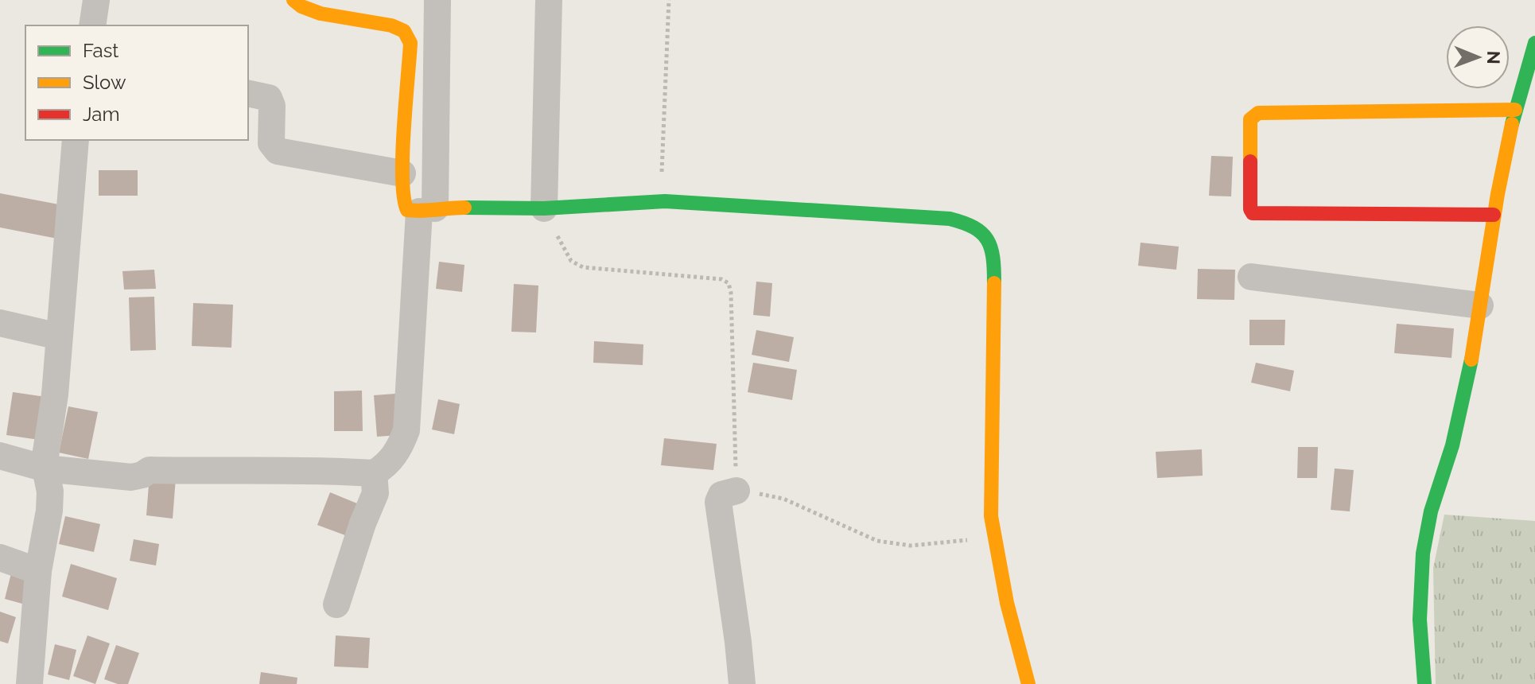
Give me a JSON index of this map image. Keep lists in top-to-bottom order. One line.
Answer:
{"legend":["Fast","Slow","Jam"],"north":"right"}
